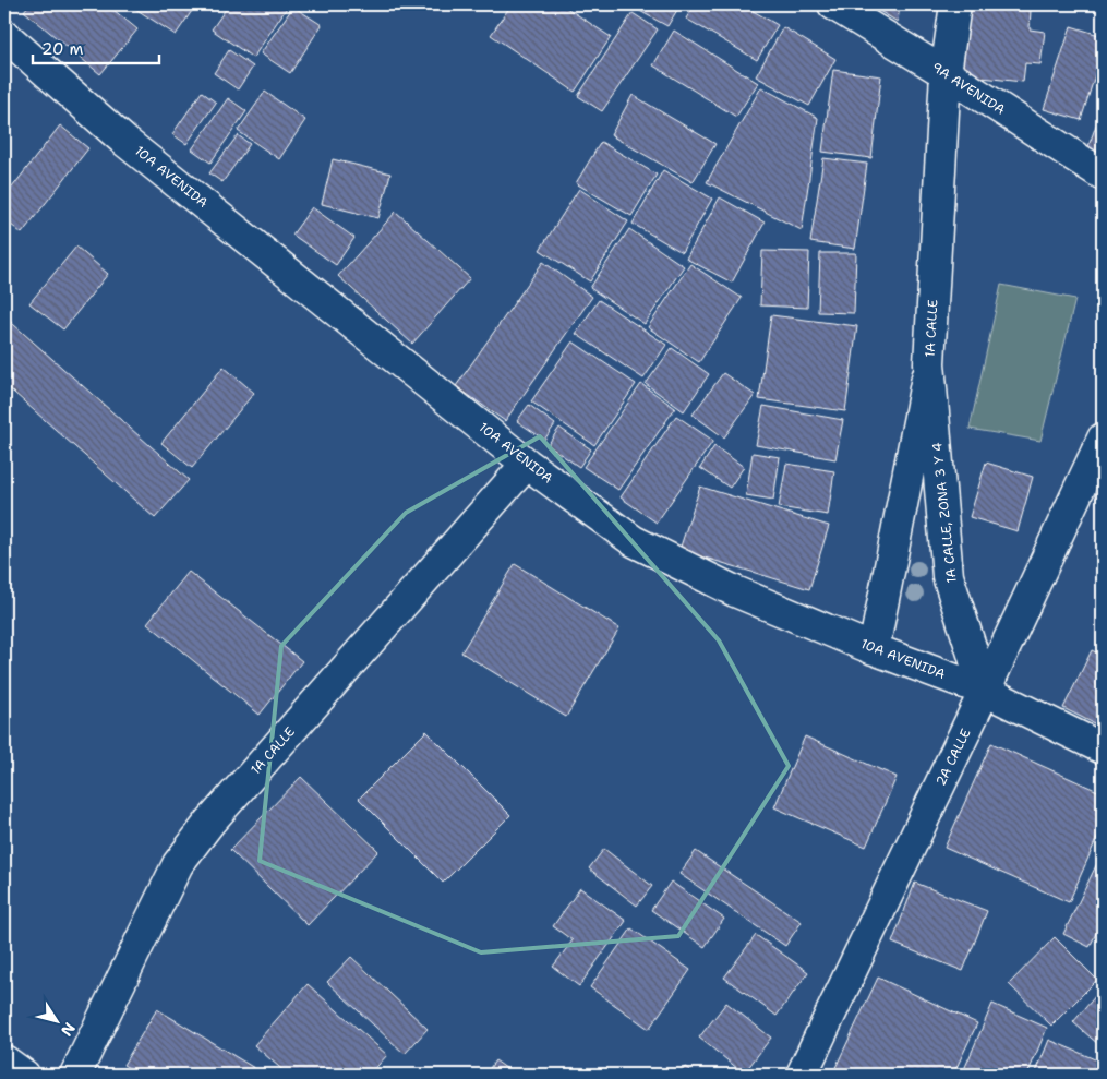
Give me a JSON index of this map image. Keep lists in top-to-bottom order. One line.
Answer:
{"streets":{"street":["9A AVENIDA","10A AVENIDA","1A CALLE","1A CALLE, ZONA 3 Y 4","2A CALLE"]},"crossings":[["9A AVENIDA","1A CALLE"],["10A AVENIDA","1A CALLE"],["10A AVENIDA","1A CALLE, ZONA 3 Y 4"],["10A AVENIDA","2A CALLE"],["1A CALLE","1A CALLE, ZONA 3 Y 4"],["1A CALLE, ZONA 3 Y 4","2A CALLE"]],"scale_bar":"20 m","north":"bottom right"}
